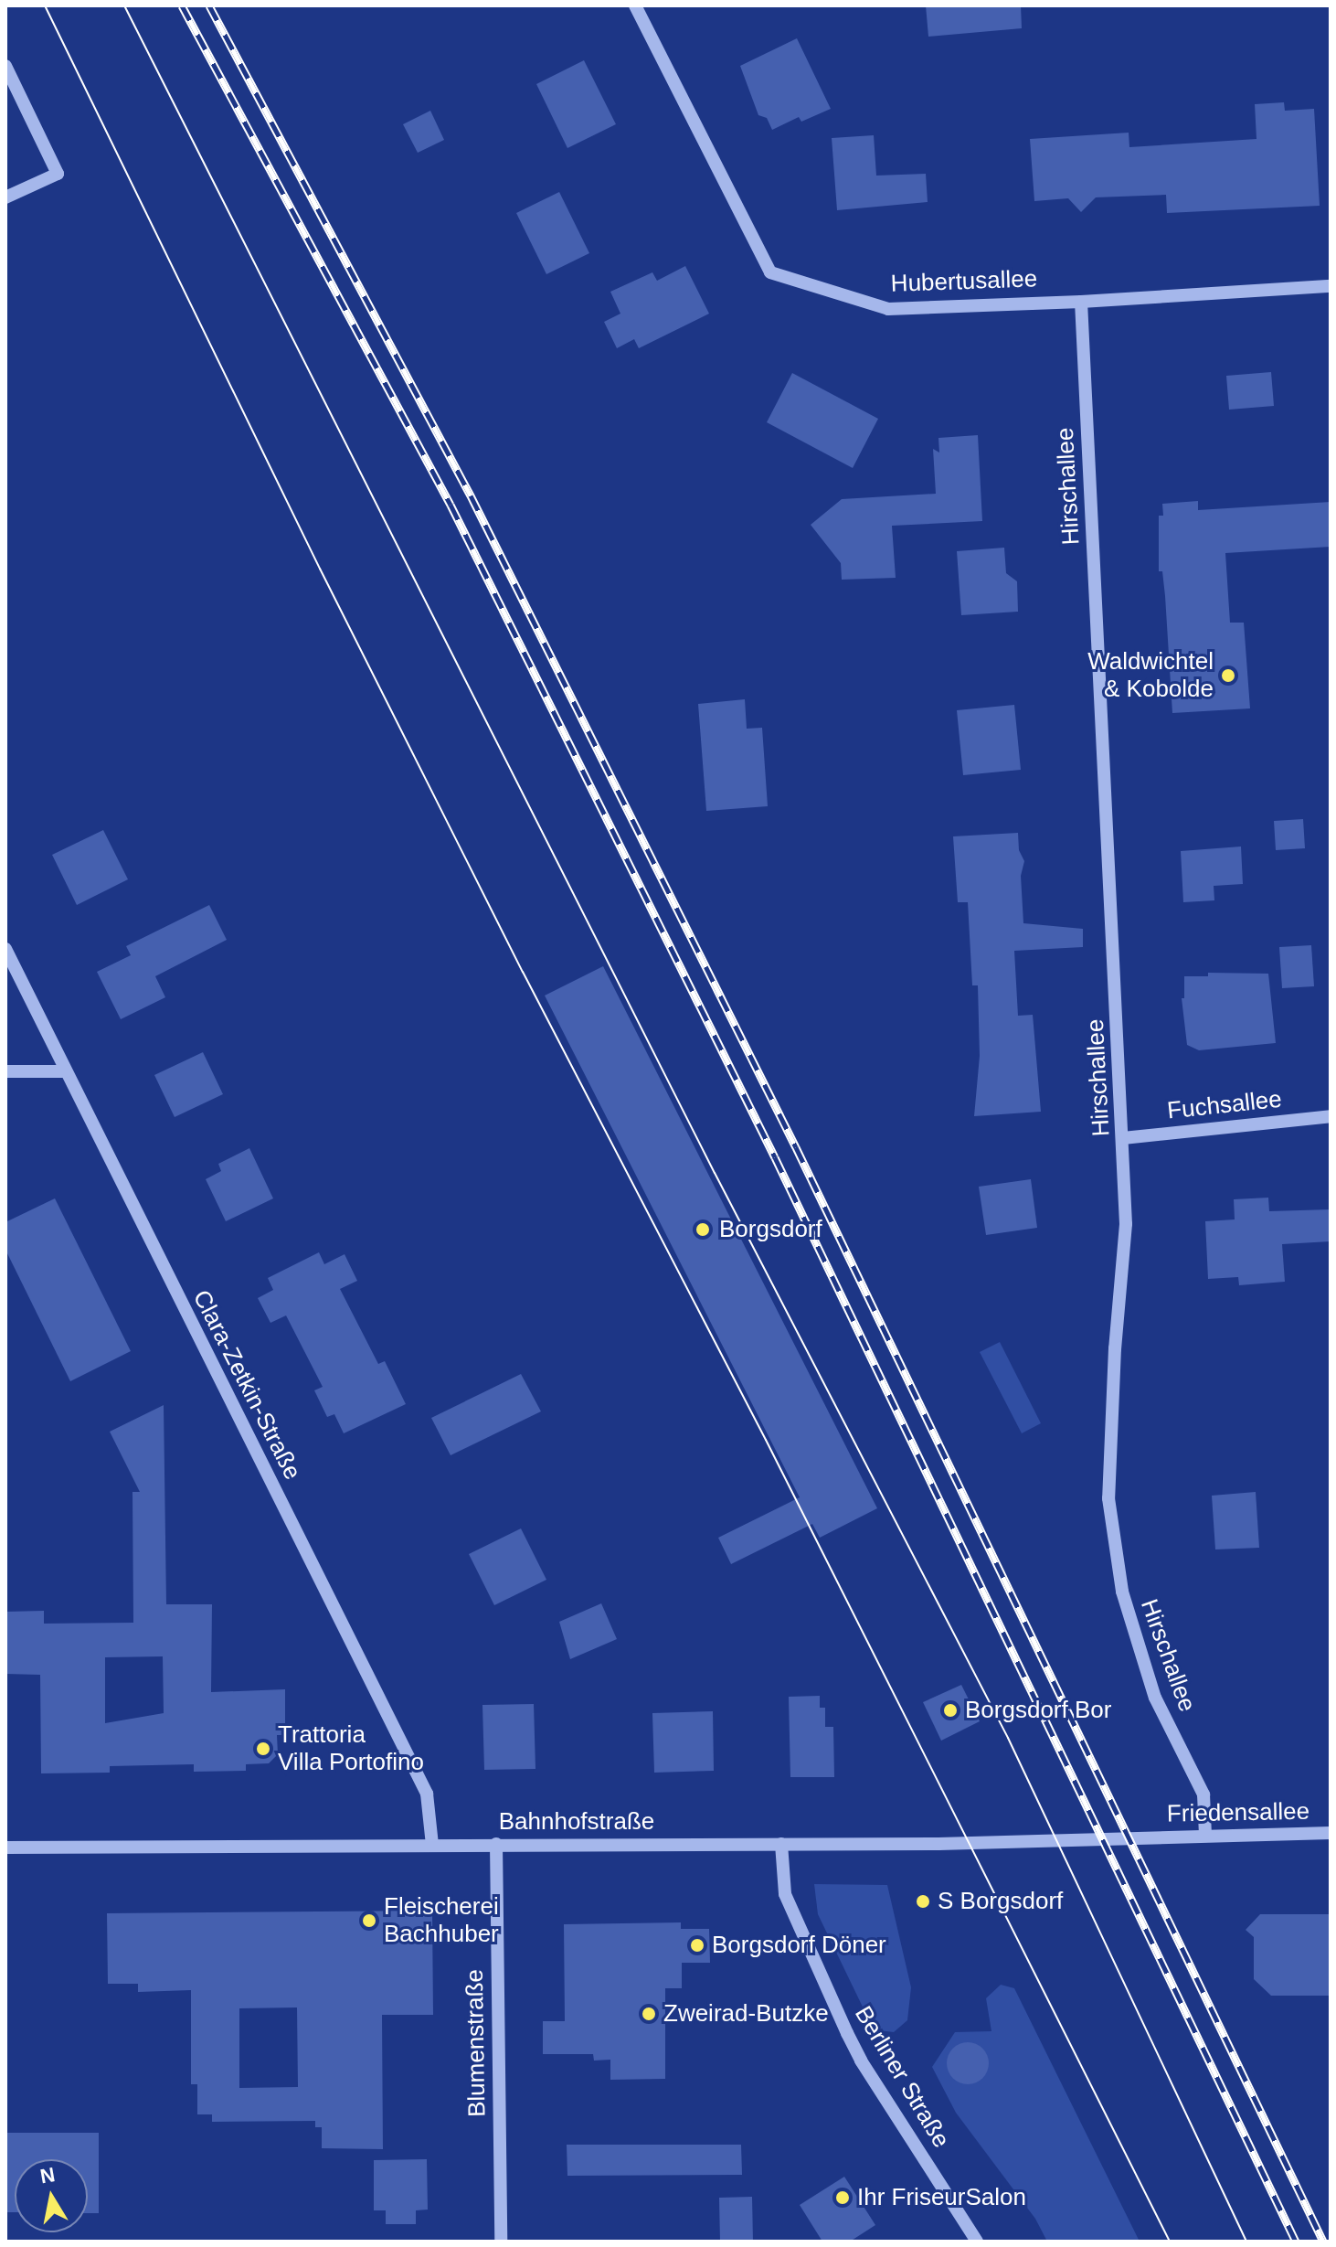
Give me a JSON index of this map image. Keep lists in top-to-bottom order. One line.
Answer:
{"streets":{"street":["Hubertusallee","Hirschallee","Fuchsallee","Clara-Zetkin-Straße","Friedensallee","Bahnhofstraße","Blumenstraße","Berliner Straße"]},"crossings":[["Hubertusallee","Hirschallee"],["Hirschallee","Fuchsallee"],["Hirschallee","Friedensallee"],["Clara-Zetkin-Straße","Bahnhofstraße"],["Friedensallee","Bahnhofstraße"],["Bahnhofstraße","Blumenstraße"],["Bahnhofstraße","Berliner Straße"]],"places":["Waldwichtel & Kobolde","Borgsdorf","Borgsdorf Bor","Trattoria Villa Portofino","S Borgsdorf","Fleischerei Bachhuber","Borgsdorf Döner","Zweirad-Butzke","Ihr FriseurSalon"],"north":"top"}
